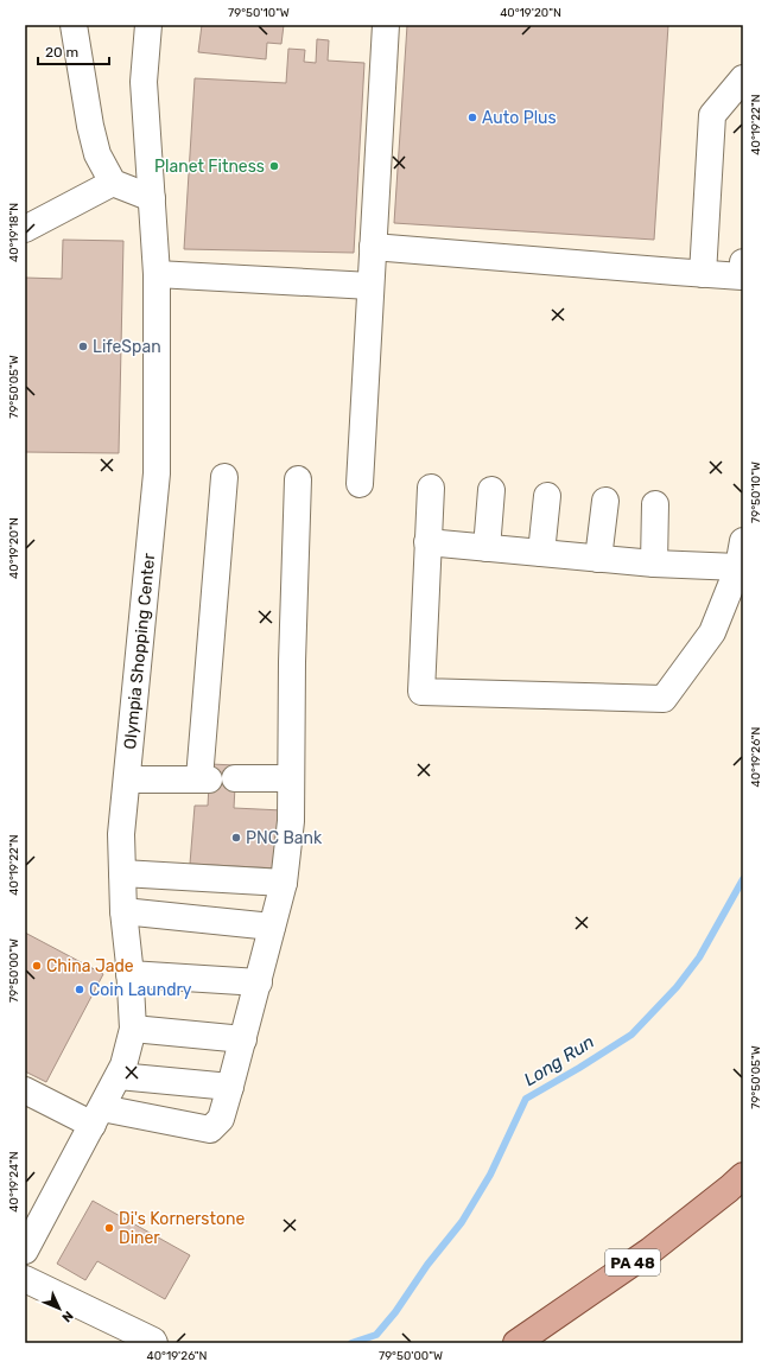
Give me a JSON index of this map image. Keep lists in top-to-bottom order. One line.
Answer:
{"streets":{"main road":["PA 48"],"street":["Olympia Shopping Center"]},"water":["Long Run"],"places":["Auto Plus","Planet Fitness","LifeSpan","PNC Bank","China Jade","Coin Laundry","Di's Kornerstone Diner"],"scale_bar":"20 m","north":"bottom right","coordinates":["79°50'10\"W","40°19'20\"N","40°19'22\"N","40°19'18\"N","79°50'05\"W","40°19'26\"N","79°50'00\"W","40°19'24\"N"]}
